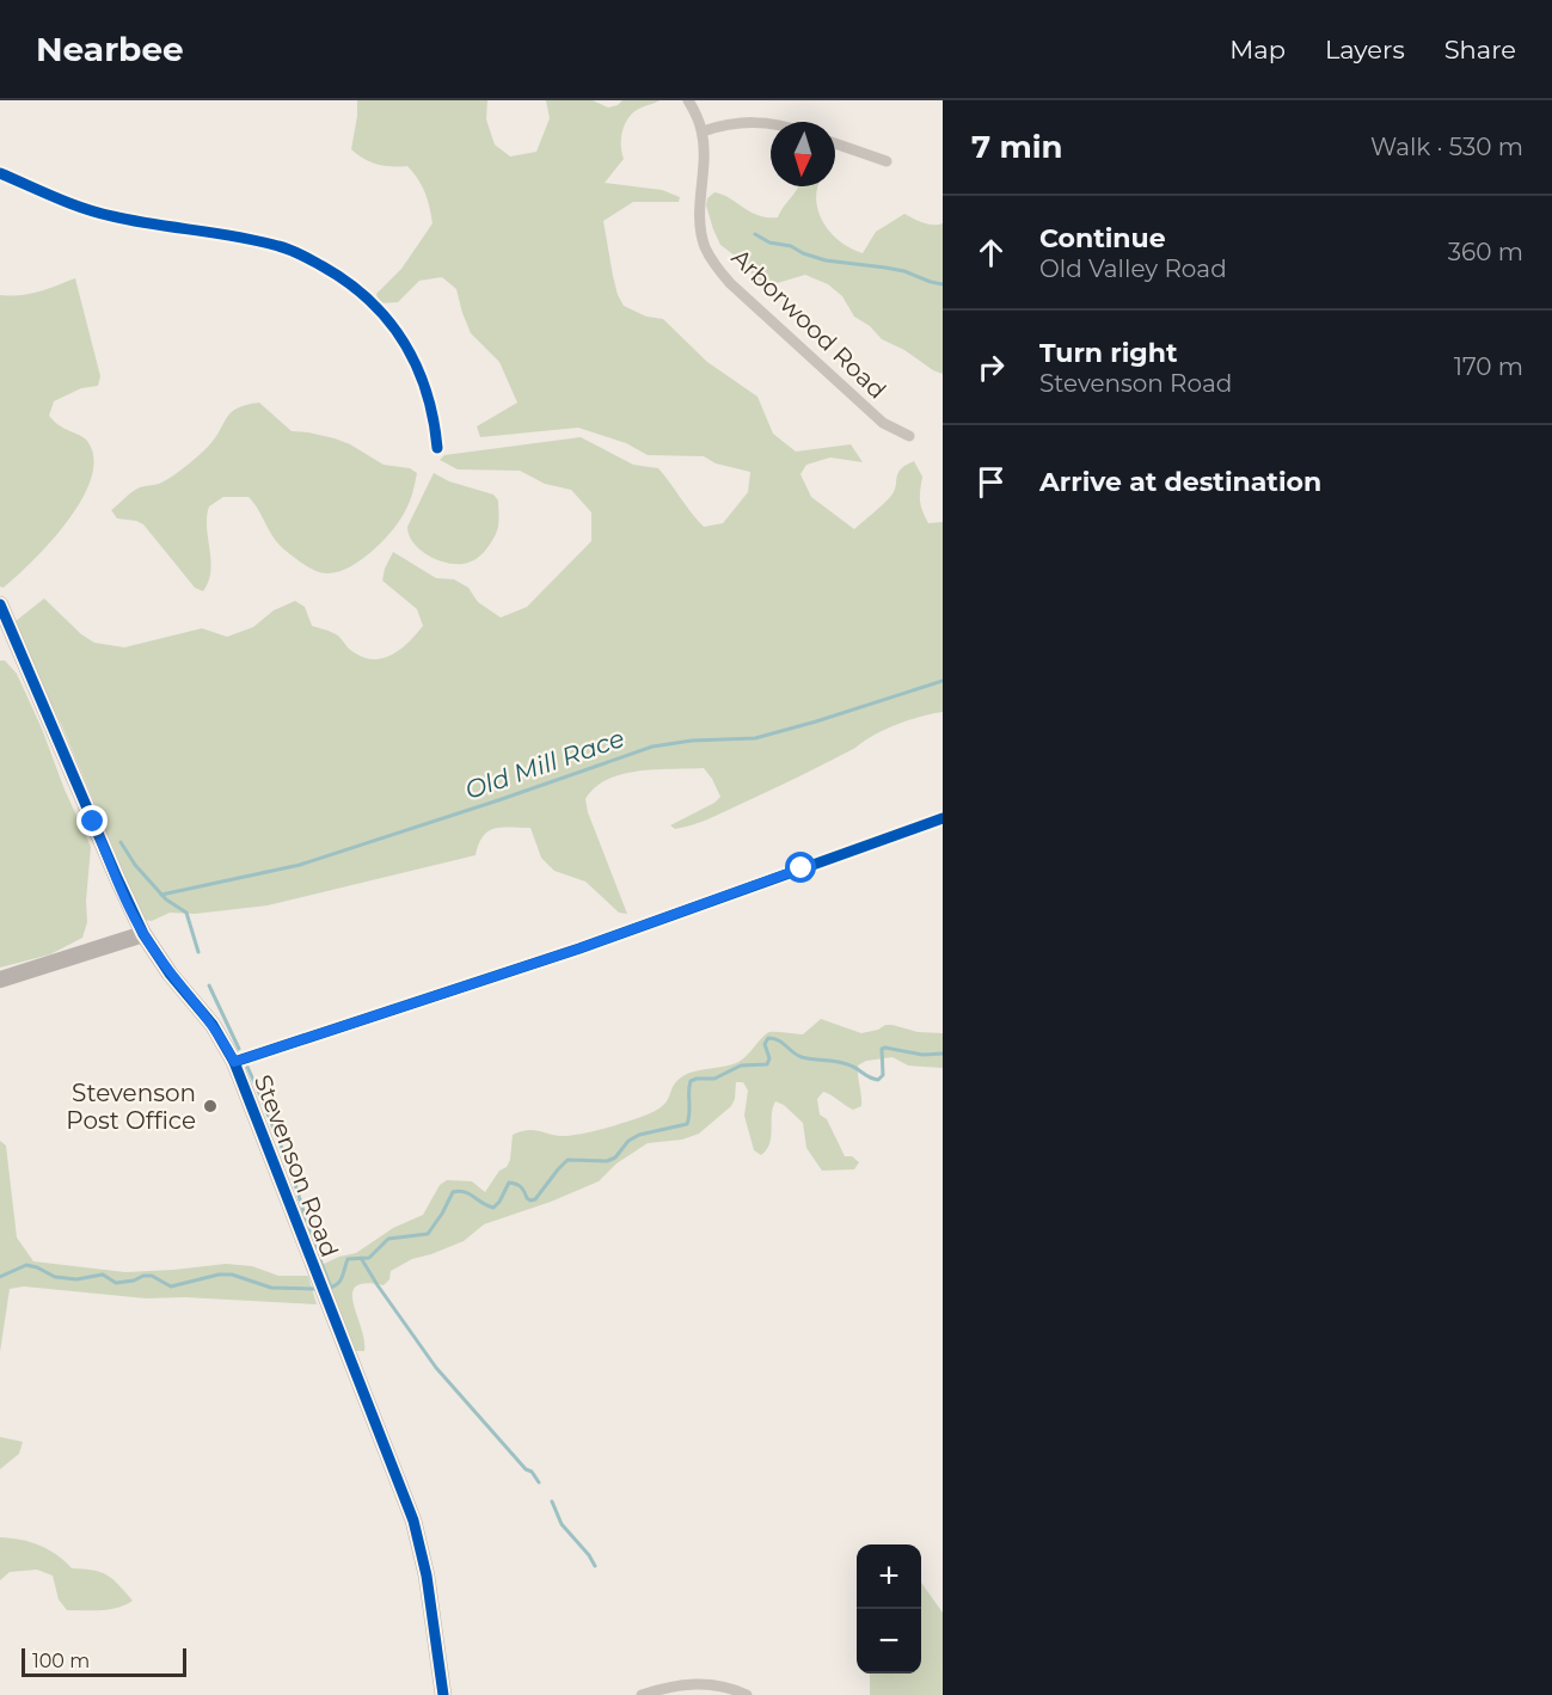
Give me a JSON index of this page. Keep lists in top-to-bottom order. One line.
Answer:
{"streets":{"street":["Arborwood Road","Stevenson Road"]},"water":["Old Mill Race"],"places":["Stevenson Post Office"],"scale_bar":"100 m","north":"bottom","page":{"header":"Nearbee","nav":["Map","Layers","Share"],"heading":["7 min","Walk · 530 m"],"list":[["Continue","Old Valley Road","360 m"],["Turn right","Stevenson Road","170 m"],"Arrive at destination"],"map_buttons":["+","−"],"scale":"100 m"}}
